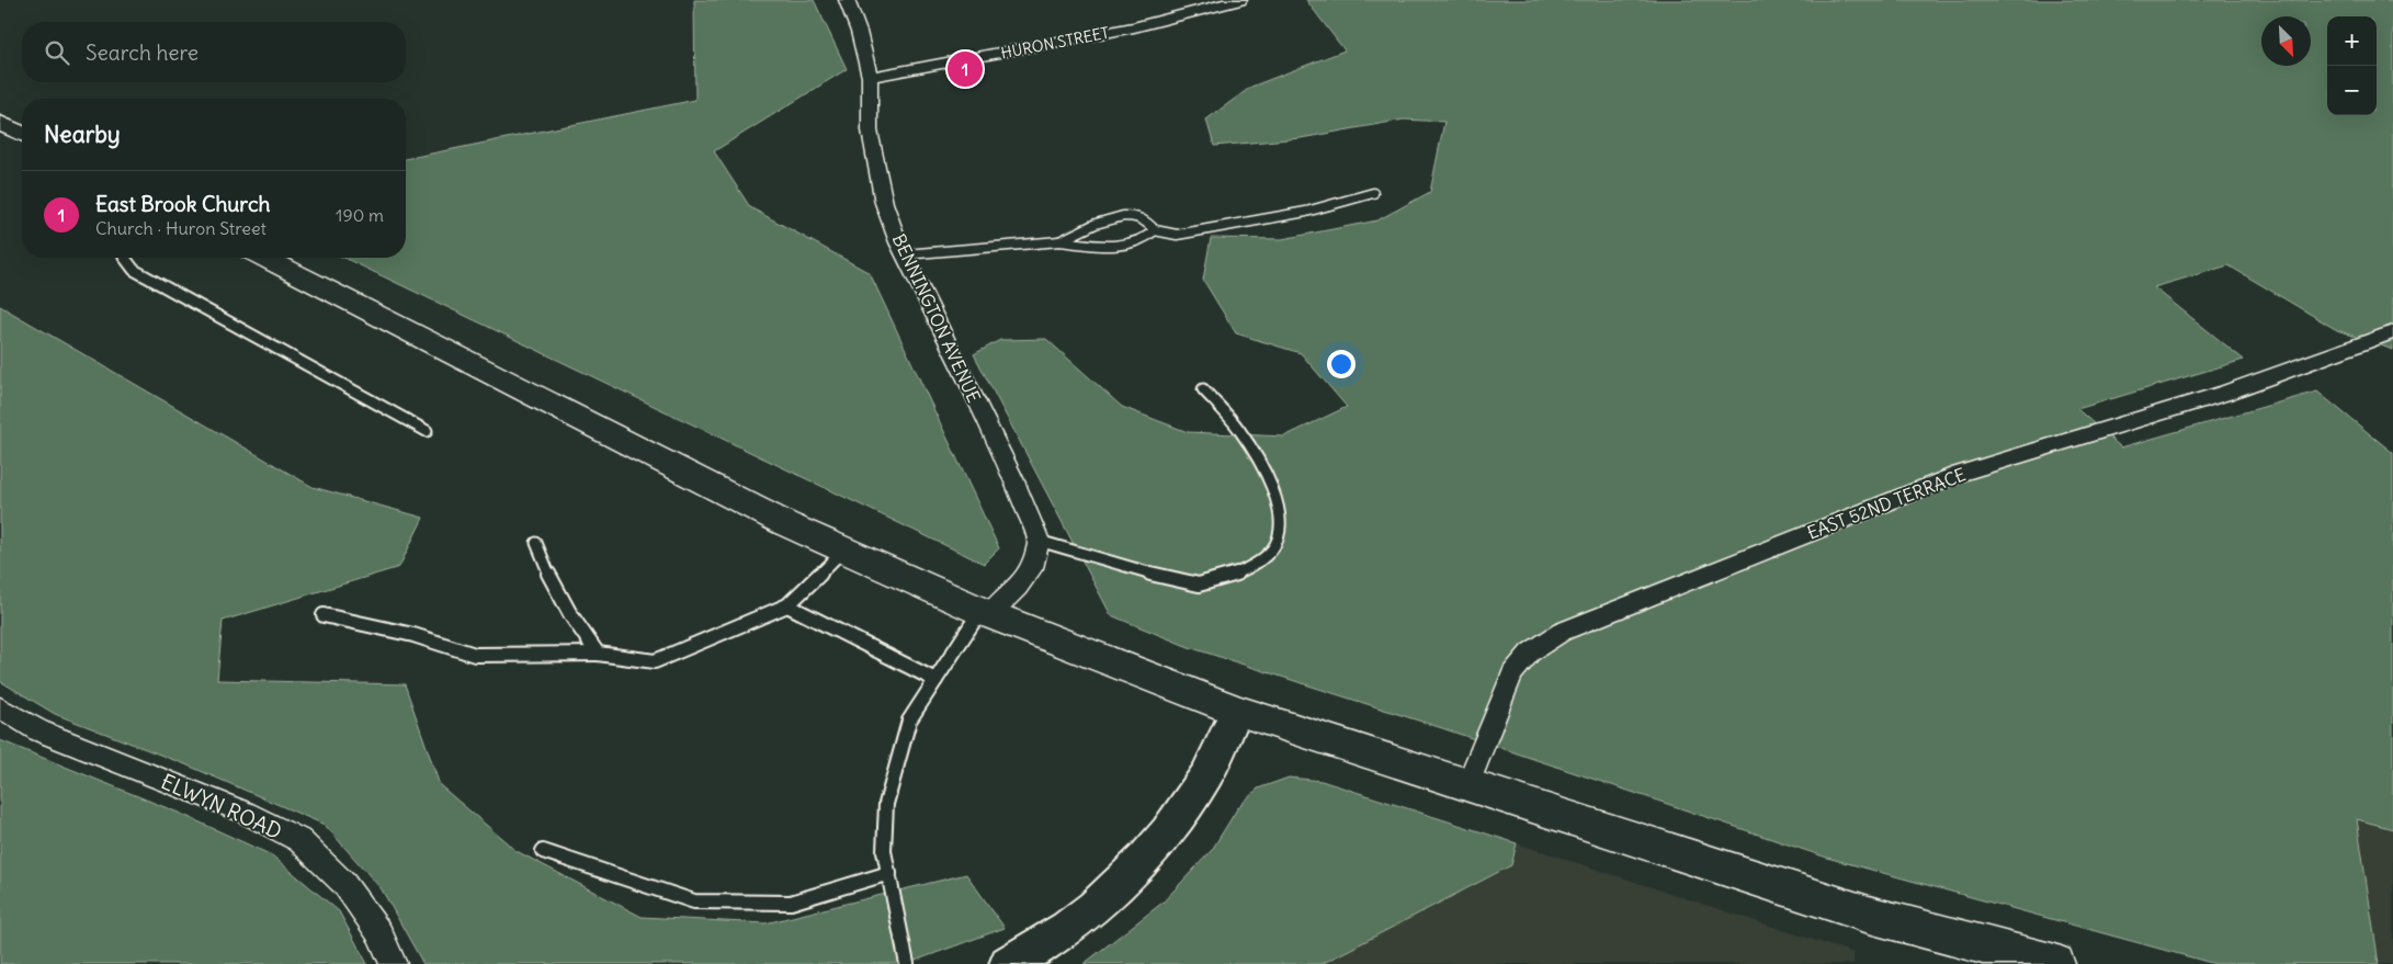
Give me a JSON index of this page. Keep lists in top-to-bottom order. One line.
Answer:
{"streets":{"street":["HURON STREET","BENNINGTON AVENUE","EAST 52ND TERRACE","ELWYN ROAD"]},"crossings":[["HURON STREET","BENNINGTON AVENUE"]],"north":"bottom right","page":{"map_buttons":["+","−"],"search":"Search here","pins":"1","heading":"Nearby","list":[{"mark":"1","name":"East Brook Church","note":"Church · Huron Street","value":"190 m"}]}}
